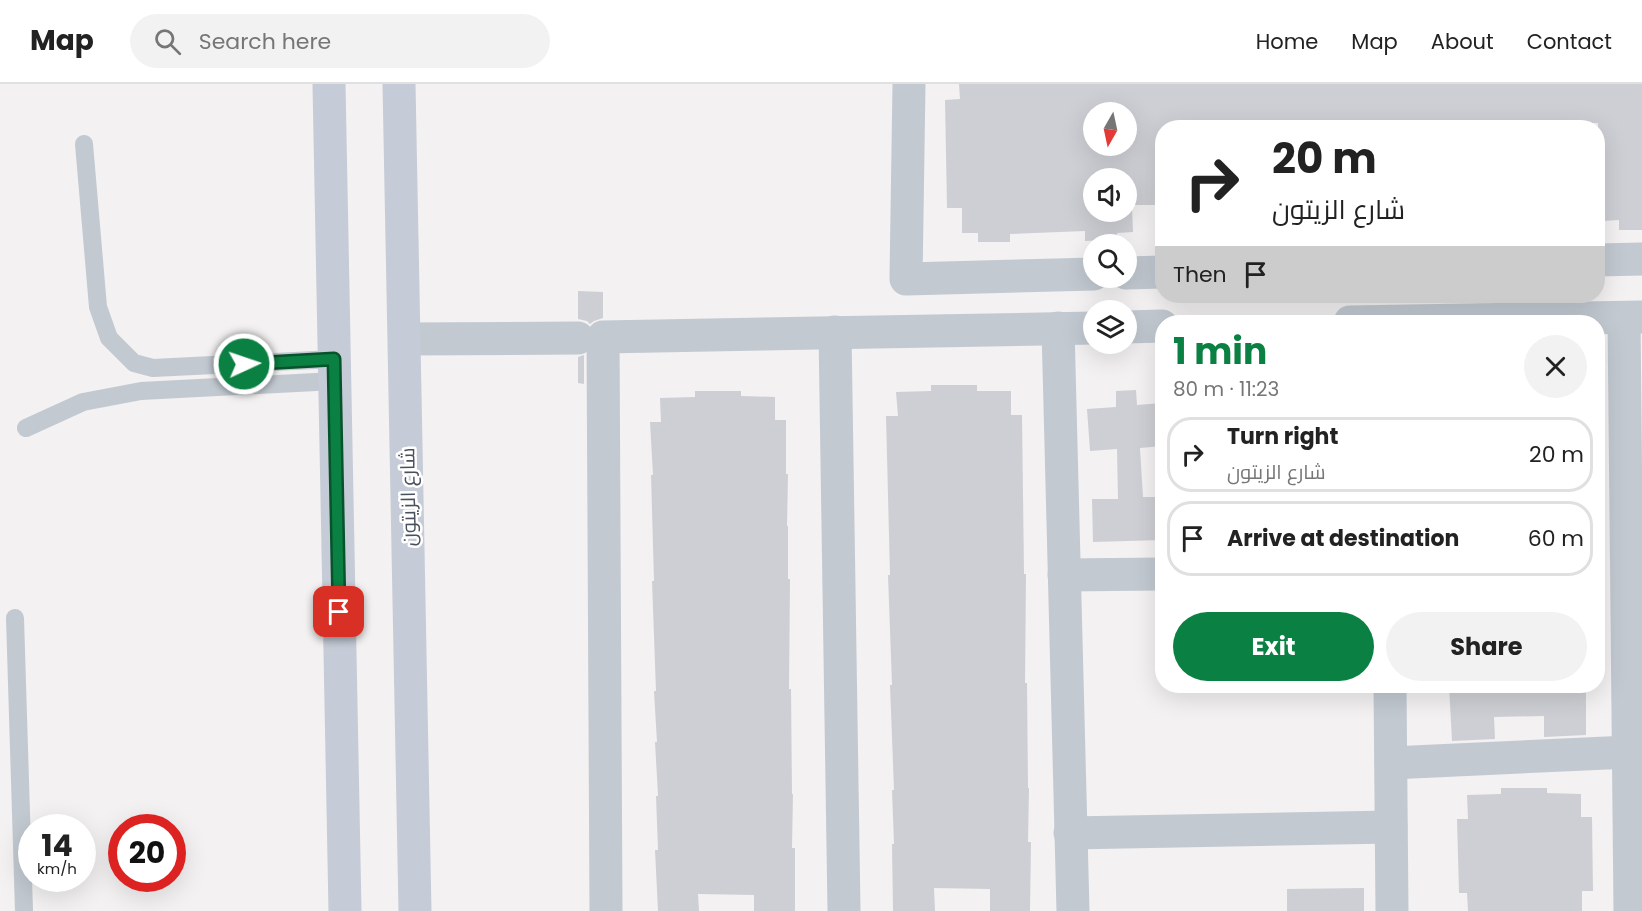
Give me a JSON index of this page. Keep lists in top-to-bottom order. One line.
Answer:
{"streets":{"main road":["شارع الزيتون"]},"north":"bottom","page":{"header":"Map","search":"Search here","nav":["Home","Map","About","Contact"],"turn":["20 m","شارع الزيتون"],"then":"Then","heading":["1 min","80 m · 11:23"],"list":[{"name":"Turn right","note":"شارع الزيتون","value":"20 m"},{"name":"Arrive at destination","value":"60 m"}],"buttons":["Exit","Share"],"speed":"14 km/h","limit":"20"}}
